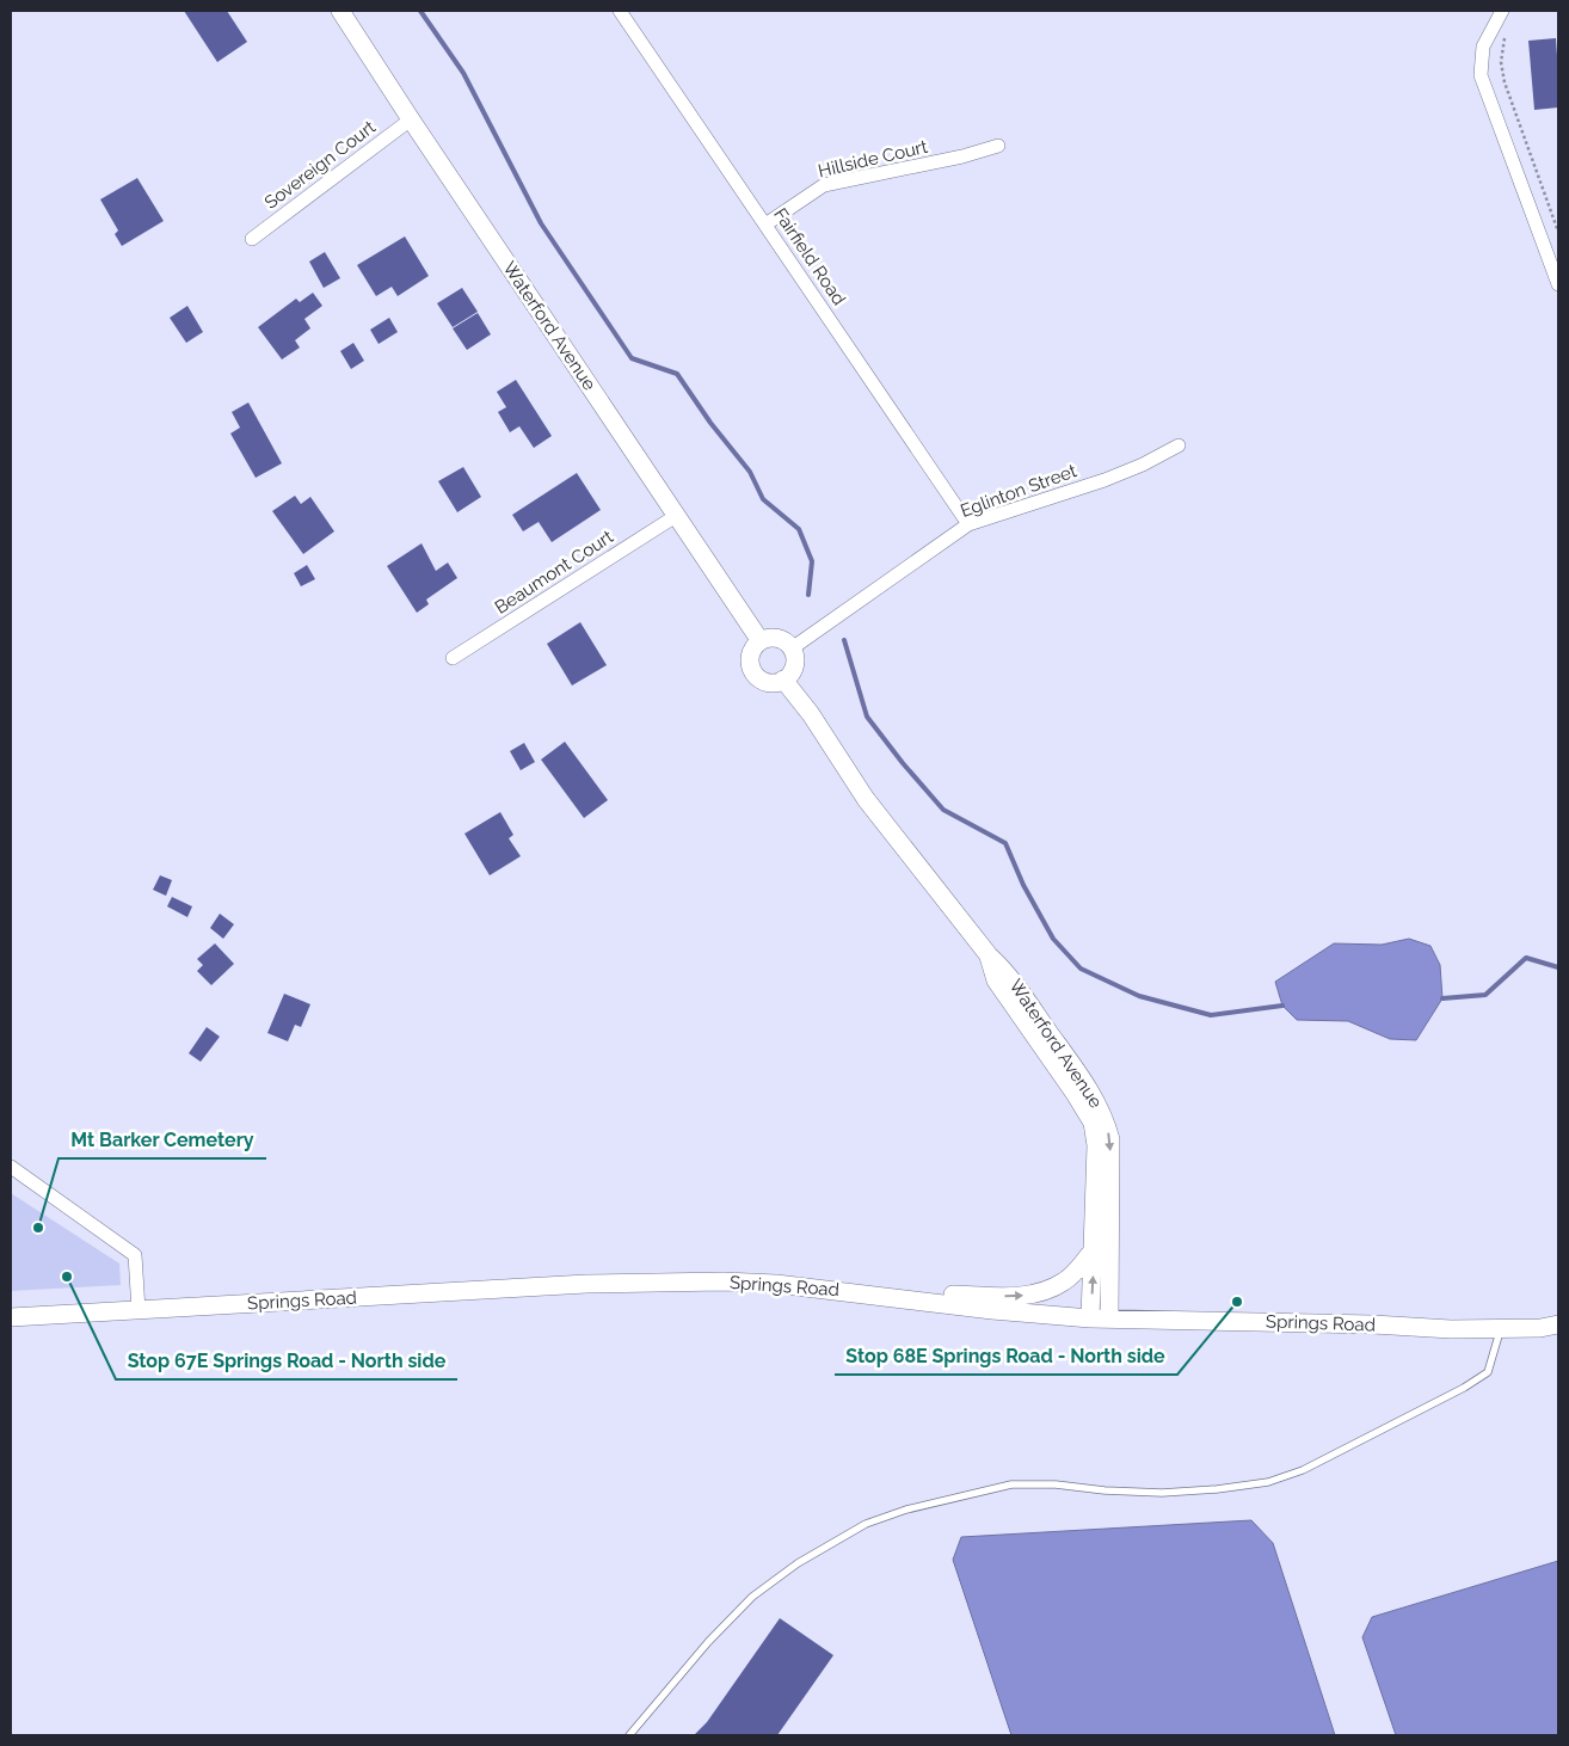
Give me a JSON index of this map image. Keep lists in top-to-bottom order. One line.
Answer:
{"streets":{"street":["Hillside Court","Sovereign Court","Fairfield Road","Waterford Avenue","Eglinton Street","Beaumont Court","Springs Road"]},"crossings":[["Hillside Court","Fairfield Road"],["Sovereign Court","Waterford Avenue"],["Fairfield Road","Eglinton Street"],["Waterford Avenue","Eglinton Street"],["Waterford Avenue","Beaumont Court"],["Waterford Avenue","Springs Road"]],"places":["Mt Barker Cemetery","Stop 67E Springs Road - North side","Stop 68E Springs Road - North side"]}
